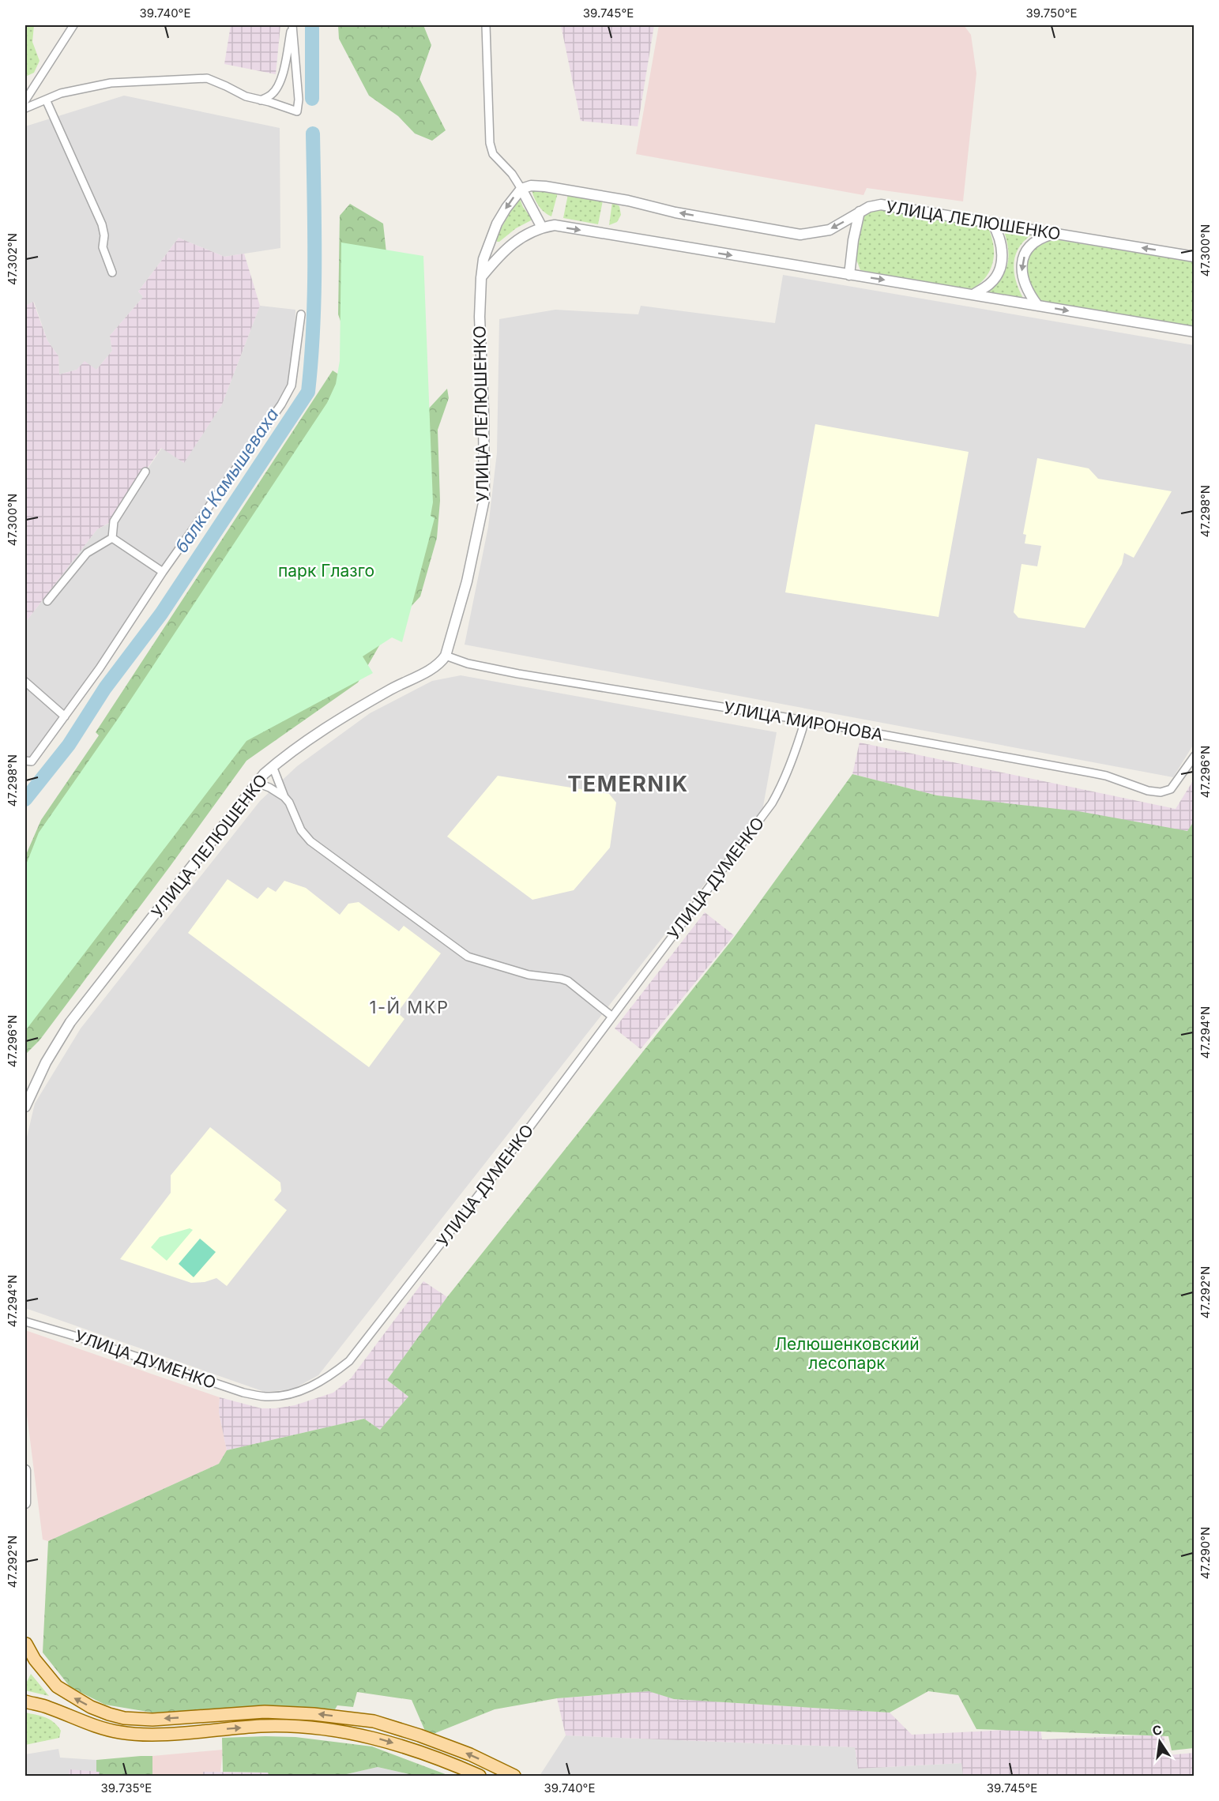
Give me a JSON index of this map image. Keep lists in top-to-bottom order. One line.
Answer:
{"streets":{"street":["УЛИЦА ЛЕЛЮШЕНКО","УЛИЦА МИРОНОВА","УЛИЦА ДУМЕНКО"]},"crossings":[["УЛИЦА ЛЕЛЮШЕНКО","УЛИЦА МИРОНОВА"],["УЛИЦА МИРОНОВА","УЛИЦА ДУМЕНКО"]],"districts":["TEMERNIK","1-Й МКР"],"water":["балка Камышеваха"],"parks":["парк Глазго","Лелюшенковский лесопарк"],"north":"top","coordinates":["39.740°E","39.745°E","39.750°E","47.300°N","47.302°N","47.298°N","47.296°N","47.294°N","47.292°N","47.290°N","39.735°E"]}
